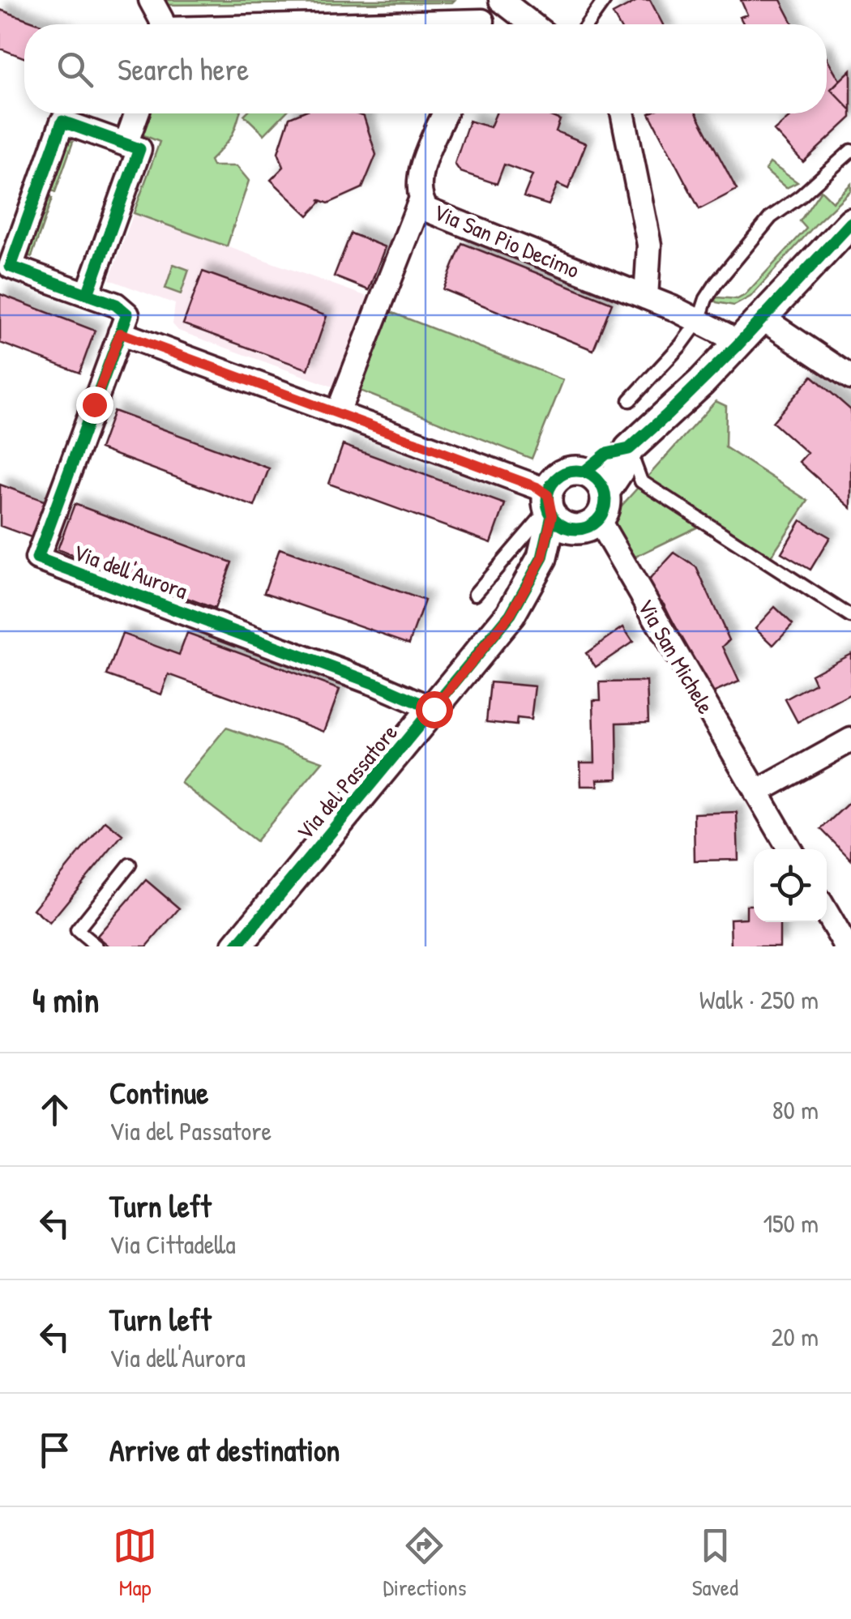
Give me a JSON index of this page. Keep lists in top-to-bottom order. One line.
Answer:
{"streets":{"street":["Via San Pio Decimo","Via dell'Aurora","Via San Michele","Via del Passatore"]},"crossings":[["Via San Pio Decimo","Via del Passatore"],["Via dell'Aurora","Via del Passatore"],["Via San Michele","Via del Passatore"]],"page":{"search":"Search here","heading":["4 min","Walk · 250 m"],"list":[["Continue","Via del Passatore","80 m"],["Turn left","Via Cittadella","150 m"],["Turn left","Via dell'Aurora","20 m"],"Arrive at destination"],"nav":["Map","Directions","Saved"]}}
